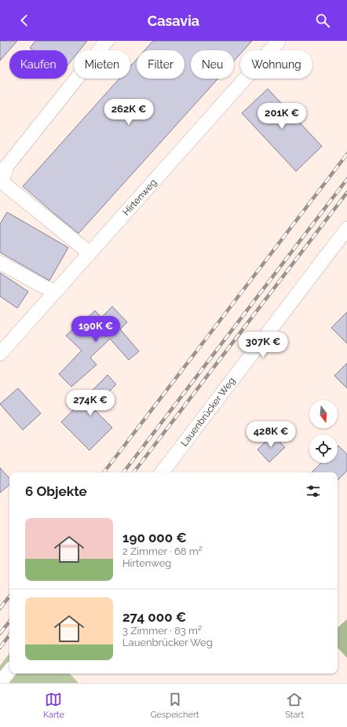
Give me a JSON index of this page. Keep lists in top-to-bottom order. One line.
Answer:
{"streets":{"street":["Hirtenweg","Lauenbrücker Weg"]},"north":"bottom","page":{"header":"Casavia","chip":["Kaufen","Mieten","Filter","Neu","Wohnung"],"price":["262K €","201K €","190K €","307K €","274K €","428K €"],"heading":"6 Objekte","list":[{"name":"190 000 €","note":"2 Zimmer · 68 m² · Hirtenweg"},{"name":"274 000 €","note":"3 Zimmer · 83 m² · Lauenbrücker Weg"}],"tabs":["Karte","Gespeichert","Start"]}}
